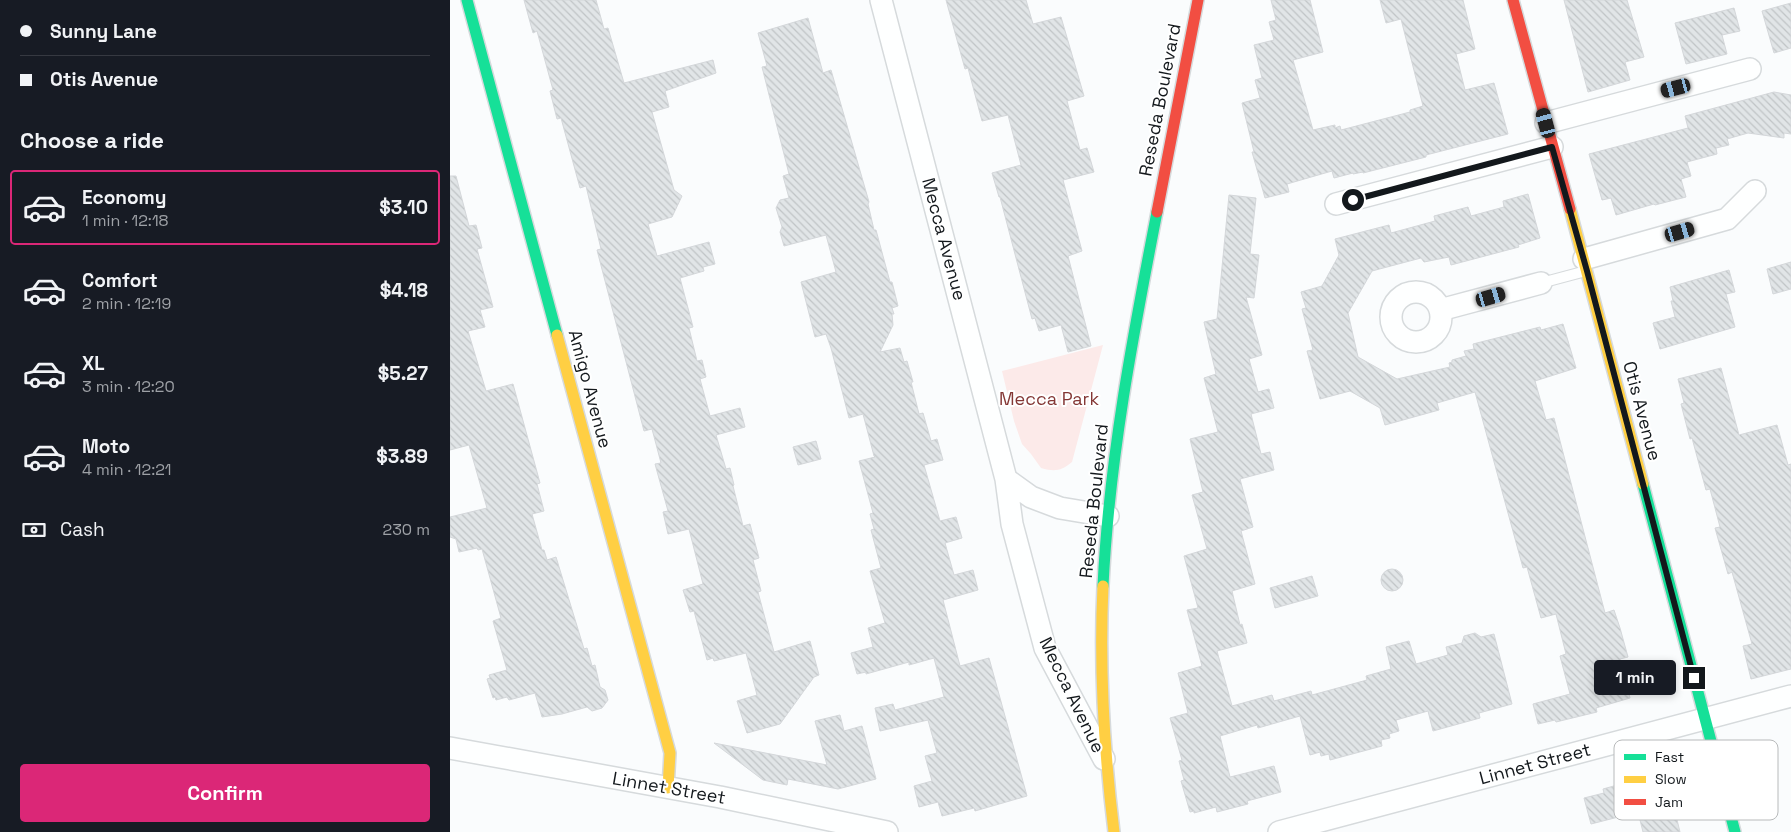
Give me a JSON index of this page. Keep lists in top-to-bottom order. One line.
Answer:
{"streets":{"street":["Reseda Boulevard","Mecca Avenue","Amigo Avenue","Otis Avenue","Linnet Street"]},"crossings":[["Reseda Boulevard","Mecca Avenue"],["Amigo Avenue","Linnet Street"],["Otis Avenue","Linnet Street"]],"parks":["Mecca Park"],"legend":["Fast","Slow","Jam"],"page":{"banner":["Sunny Lane","Otis Avenue"],"heading":"Choose a ride","list":[{"name":"Economy","note":"1 min · 12:18","value":"$3.10"},{"name":"Comfort","note":"2 min · 12:19","value":"$4.18"},{"name":"XL","note":"3 min · 12:20","value":"$5.27"},{"name":"Moto","note":"4 min · 12:21","value":"$3.89"}],"pay":["Cash","230 m"],"bubble":"1 min","buttons":"Confirm"}}
